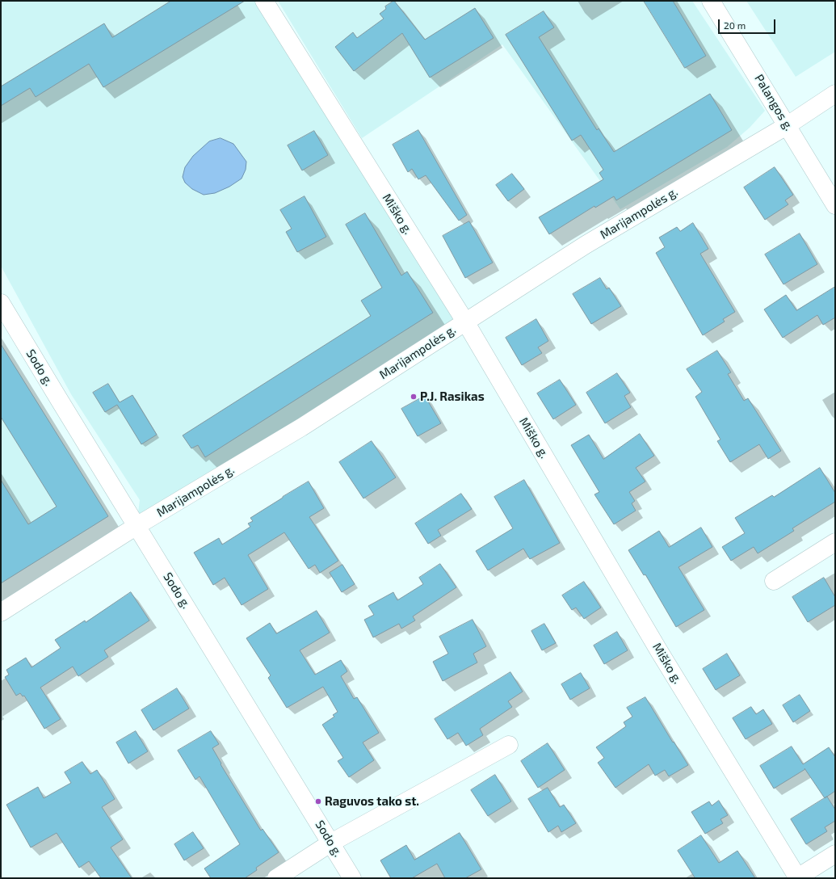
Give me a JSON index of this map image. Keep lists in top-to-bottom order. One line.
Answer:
{"streets":{"street":["Palangos g.","Marijampolės g.","Miško g.","Sodo g."]},"crossings":[["Palangos g.","Marijampolės g."],["Marijampolės g.","Miško g."],["Marijampolės g.","Sodo g."]],"places":["P.J. Rasikas","Raguvos tako st."],"scale_bar":"20 m"}
